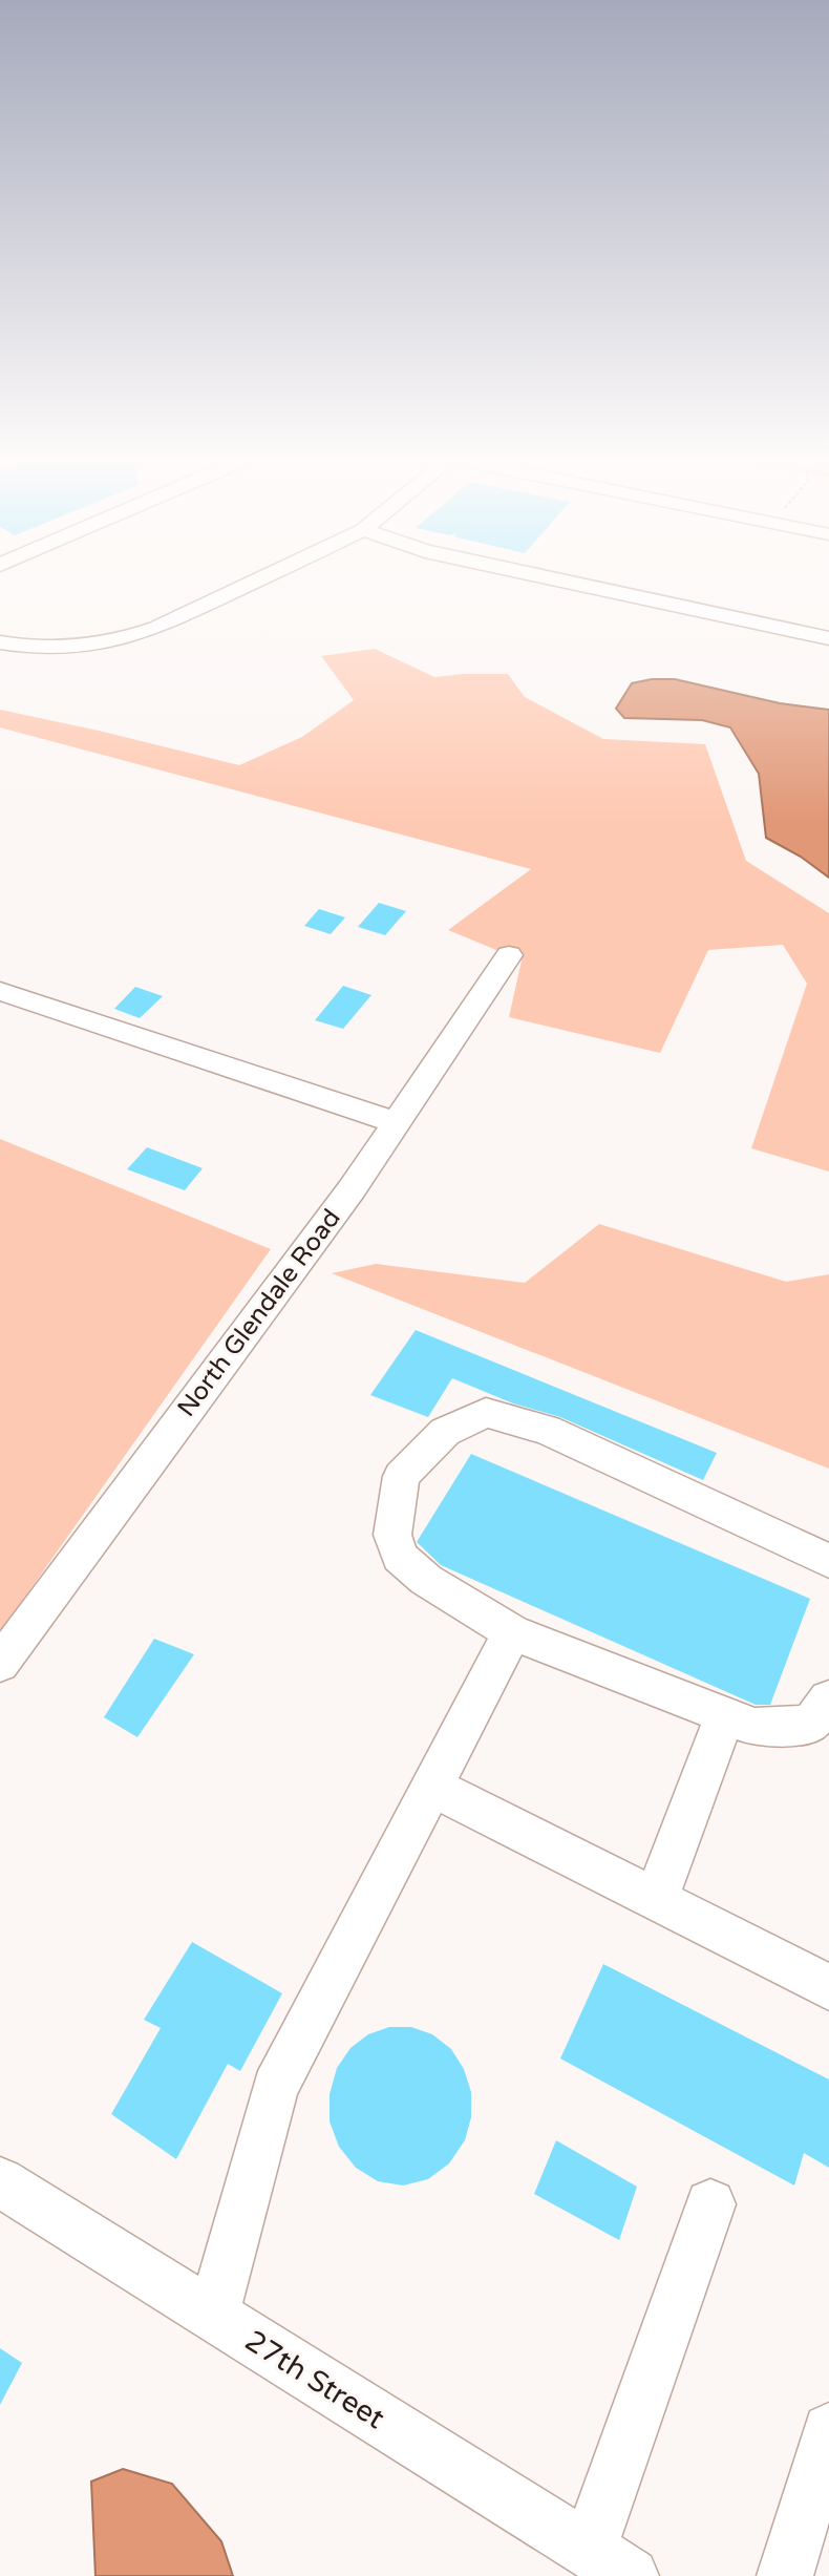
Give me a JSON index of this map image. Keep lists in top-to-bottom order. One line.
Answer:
{"streets":{"street":["North Glendale Road","27th Street"]}}
